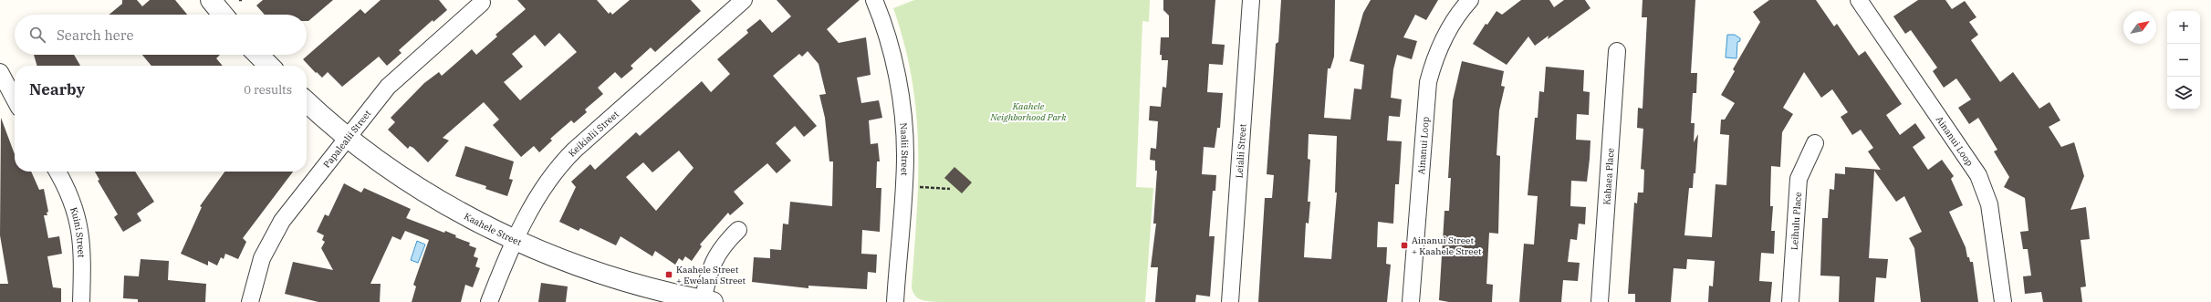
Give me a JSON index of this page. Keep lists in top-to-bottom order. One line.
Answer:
{"streets":{"street":["Keikialii Street","Papalealii Street","Ainanui Loop","Naalii Street","Leialii Street","Kahaea Place","Leihulu Place","Kaahele Street","Kuini Street"]},"crossings":[["Keikialii Street","Kaahele Street"],["Papalealii Street","Kaahele Street"]],"parks":["Kaahele Neighborhood Park"],"places":{"transit":["Ainanui Street + Kaahele Street","Kaahele Street + Ewelani Street"]},"north":"top right","page":{"map_buttons":["+","−"],"search":"Search here","heading":["Nearby","0 results"]}}
